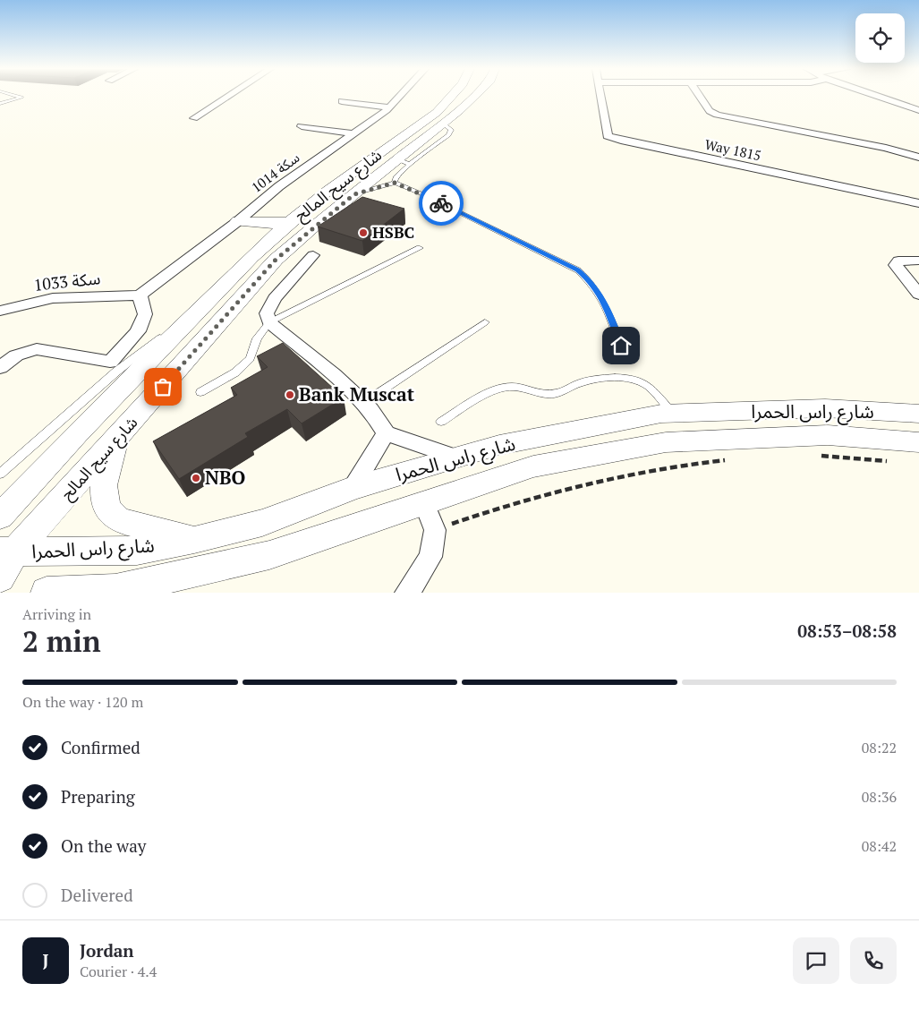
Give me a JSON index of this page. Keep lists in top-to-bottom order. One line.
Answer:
{"streets":{"street":["Way 1815","سكة 1014","شارع سيح المالح","سكة 1033","شارع راس الحمرا"]},"crossings":[["سكة 1014","سكة 1033"],["شارع سيح المالح","شارع راس الحمرا"]],"places":["HSBC","Bank Muscat","NBO"],"page":{"heading":["2 min","Arriving in","08:53–08:58"],"panel":["Jordan","Courier · 4.4"],"bar":"On the way · 120 m","list":[["Confirmed","08:22"],["Preparing","08:36"],["On the way","08:42"],"Delivered"],"round":"J"}}
